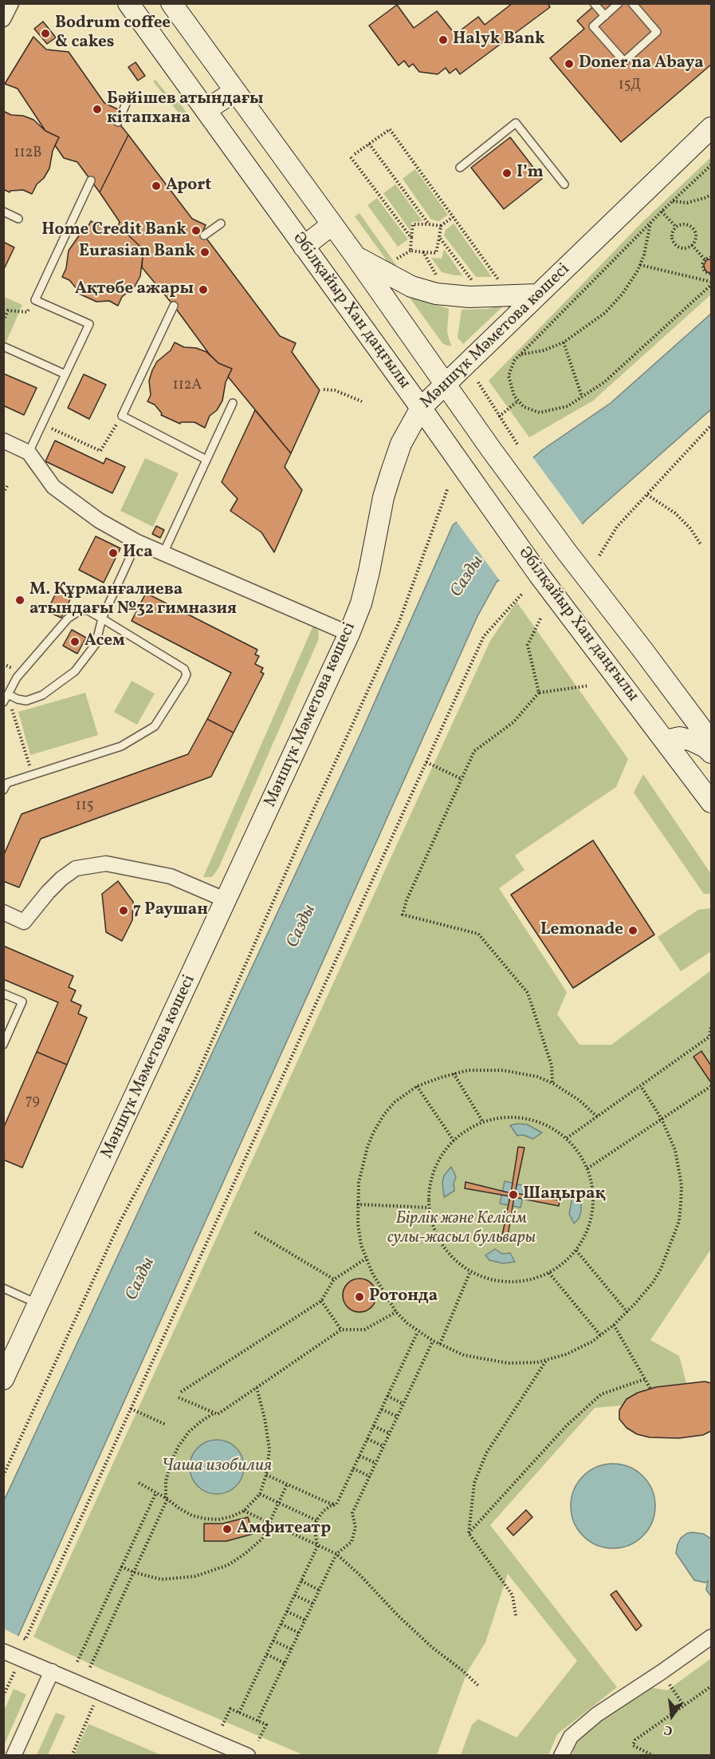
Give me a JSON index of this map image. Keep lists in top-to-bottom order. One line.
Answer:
{"streets":{"main road":["Әбілқайыр Хан даңғылы","Мәншүк Мәметова көшесі"]},"crossings":[["Әбілқайыр Хан даңғылы","Мәншүк Мәметова көшесі"]],"water":["Сазды","Чаша изобилия"],"parks":["Бірлік және Келісім сулы-жасыл бульвары"],"places":["Bodrum coffee & cakes","Halyk Bank","Doner na Abaya","Бәйішев атындағы кітапхана","I’m","Aport","Home Credit Bank","Eurasian Bank","Ақтөбе ажары","Иса","М. Құрманғалиева атындағы №32 гимназия","Асем","7 Раушан","Lemonade","Шаңырақ","Ротонда","Амфитеатр"],"house_numbers":["15Д","112В","112А","115","79"],"north":"bottom"}
